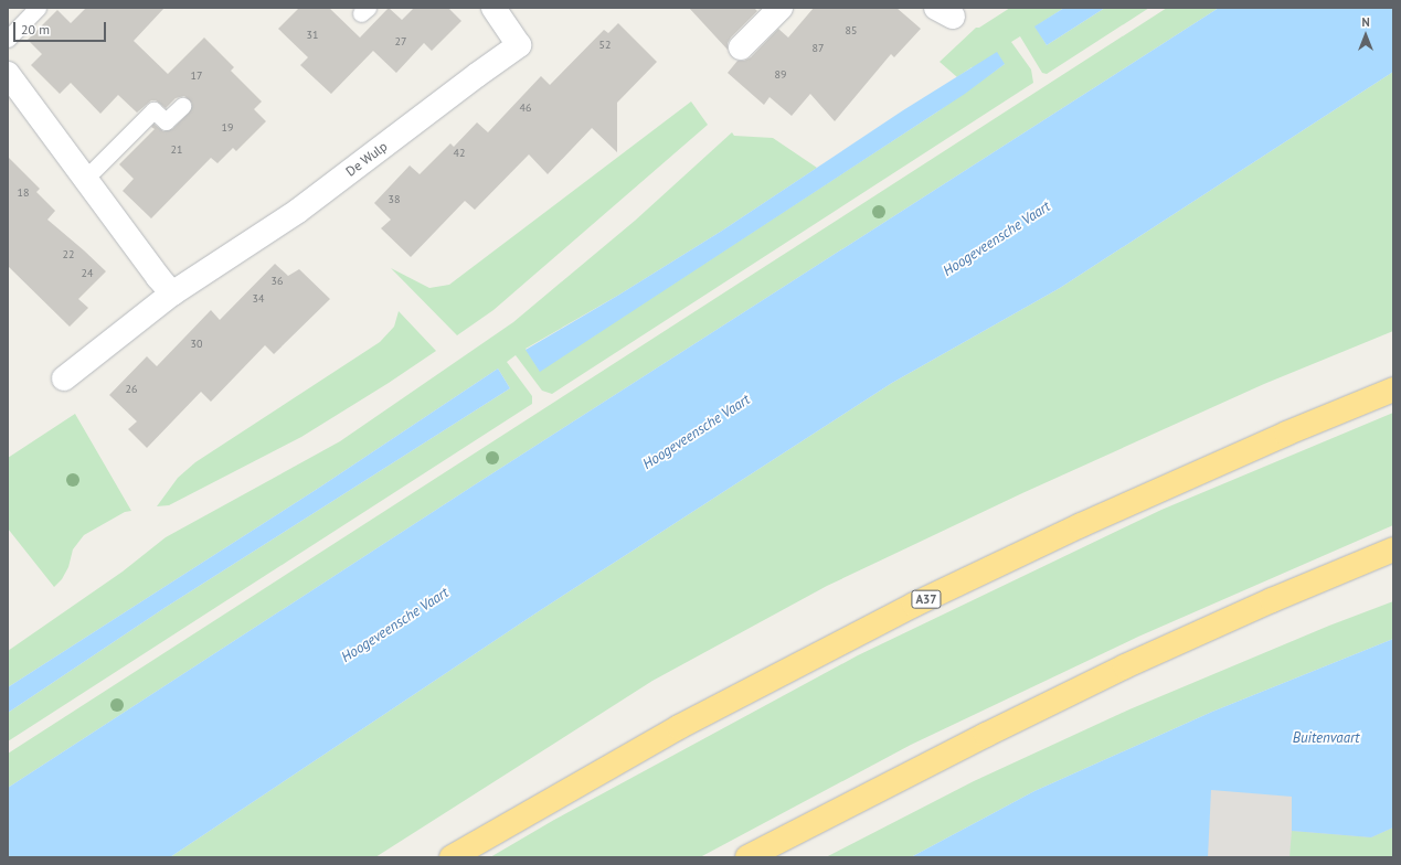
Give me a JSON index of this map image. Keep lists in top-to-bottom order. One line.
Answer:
{"streets":{"highway":["A37"],"street":["De Wulp"]},"water":["Hoogeveensche Vaart","Buitenvaart"],"house_numbers":["85","31","27","52","87","89","17","46","19","21","42","18","38","22","24","36","34","30","26"],"scale_bar":"20 m","north":"top"}
